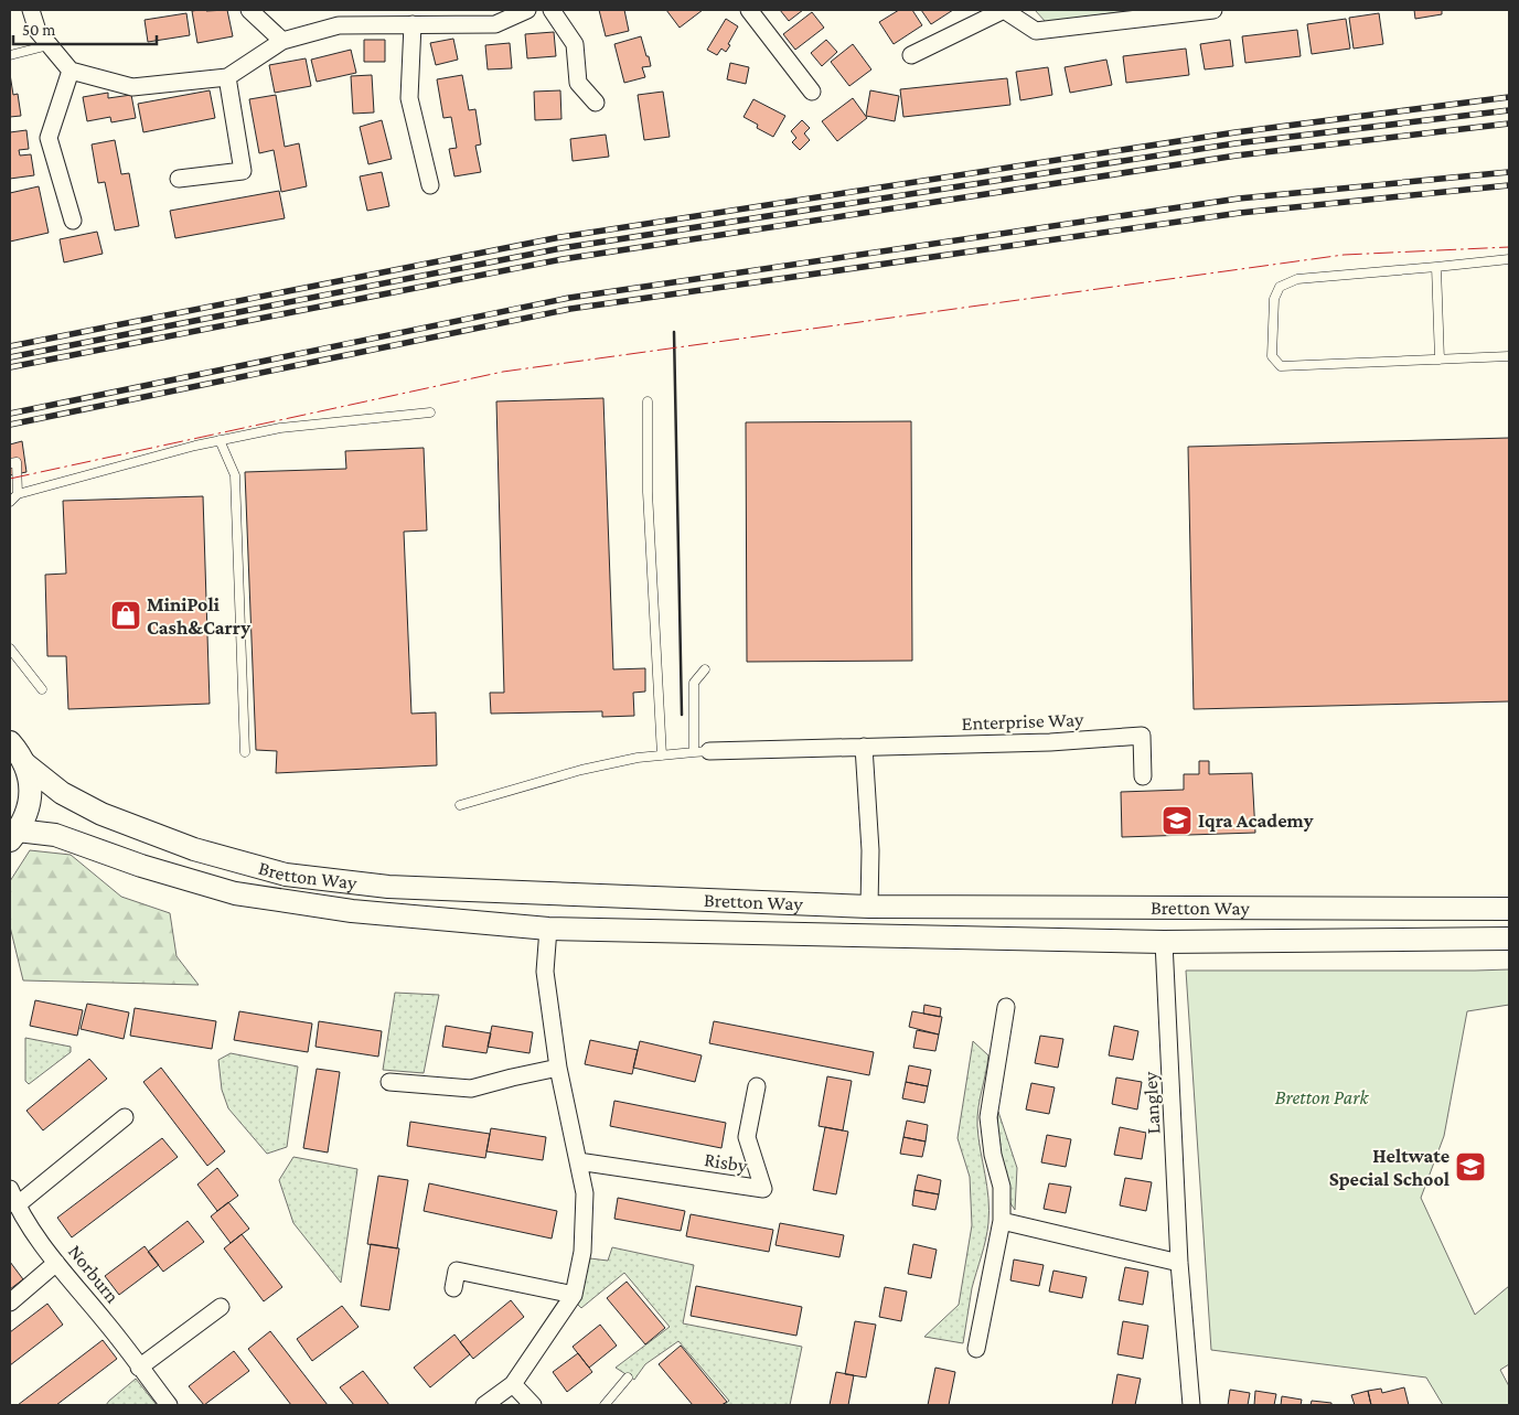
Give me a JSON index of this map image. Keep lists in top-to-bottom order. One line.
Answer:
{"streets":{"street":["Enterprise Way","Bretton Way","Langley","Risby","Norburn"]},"crossings":[["Bretton Way","Langley"]],"parks":["Bretton Park"],"places":{"shop":["MiniPoli Cash&Carry"],"school or university":["Iqra Academy","Heltwate Special School"]},"scale_bar":"50 m"}
